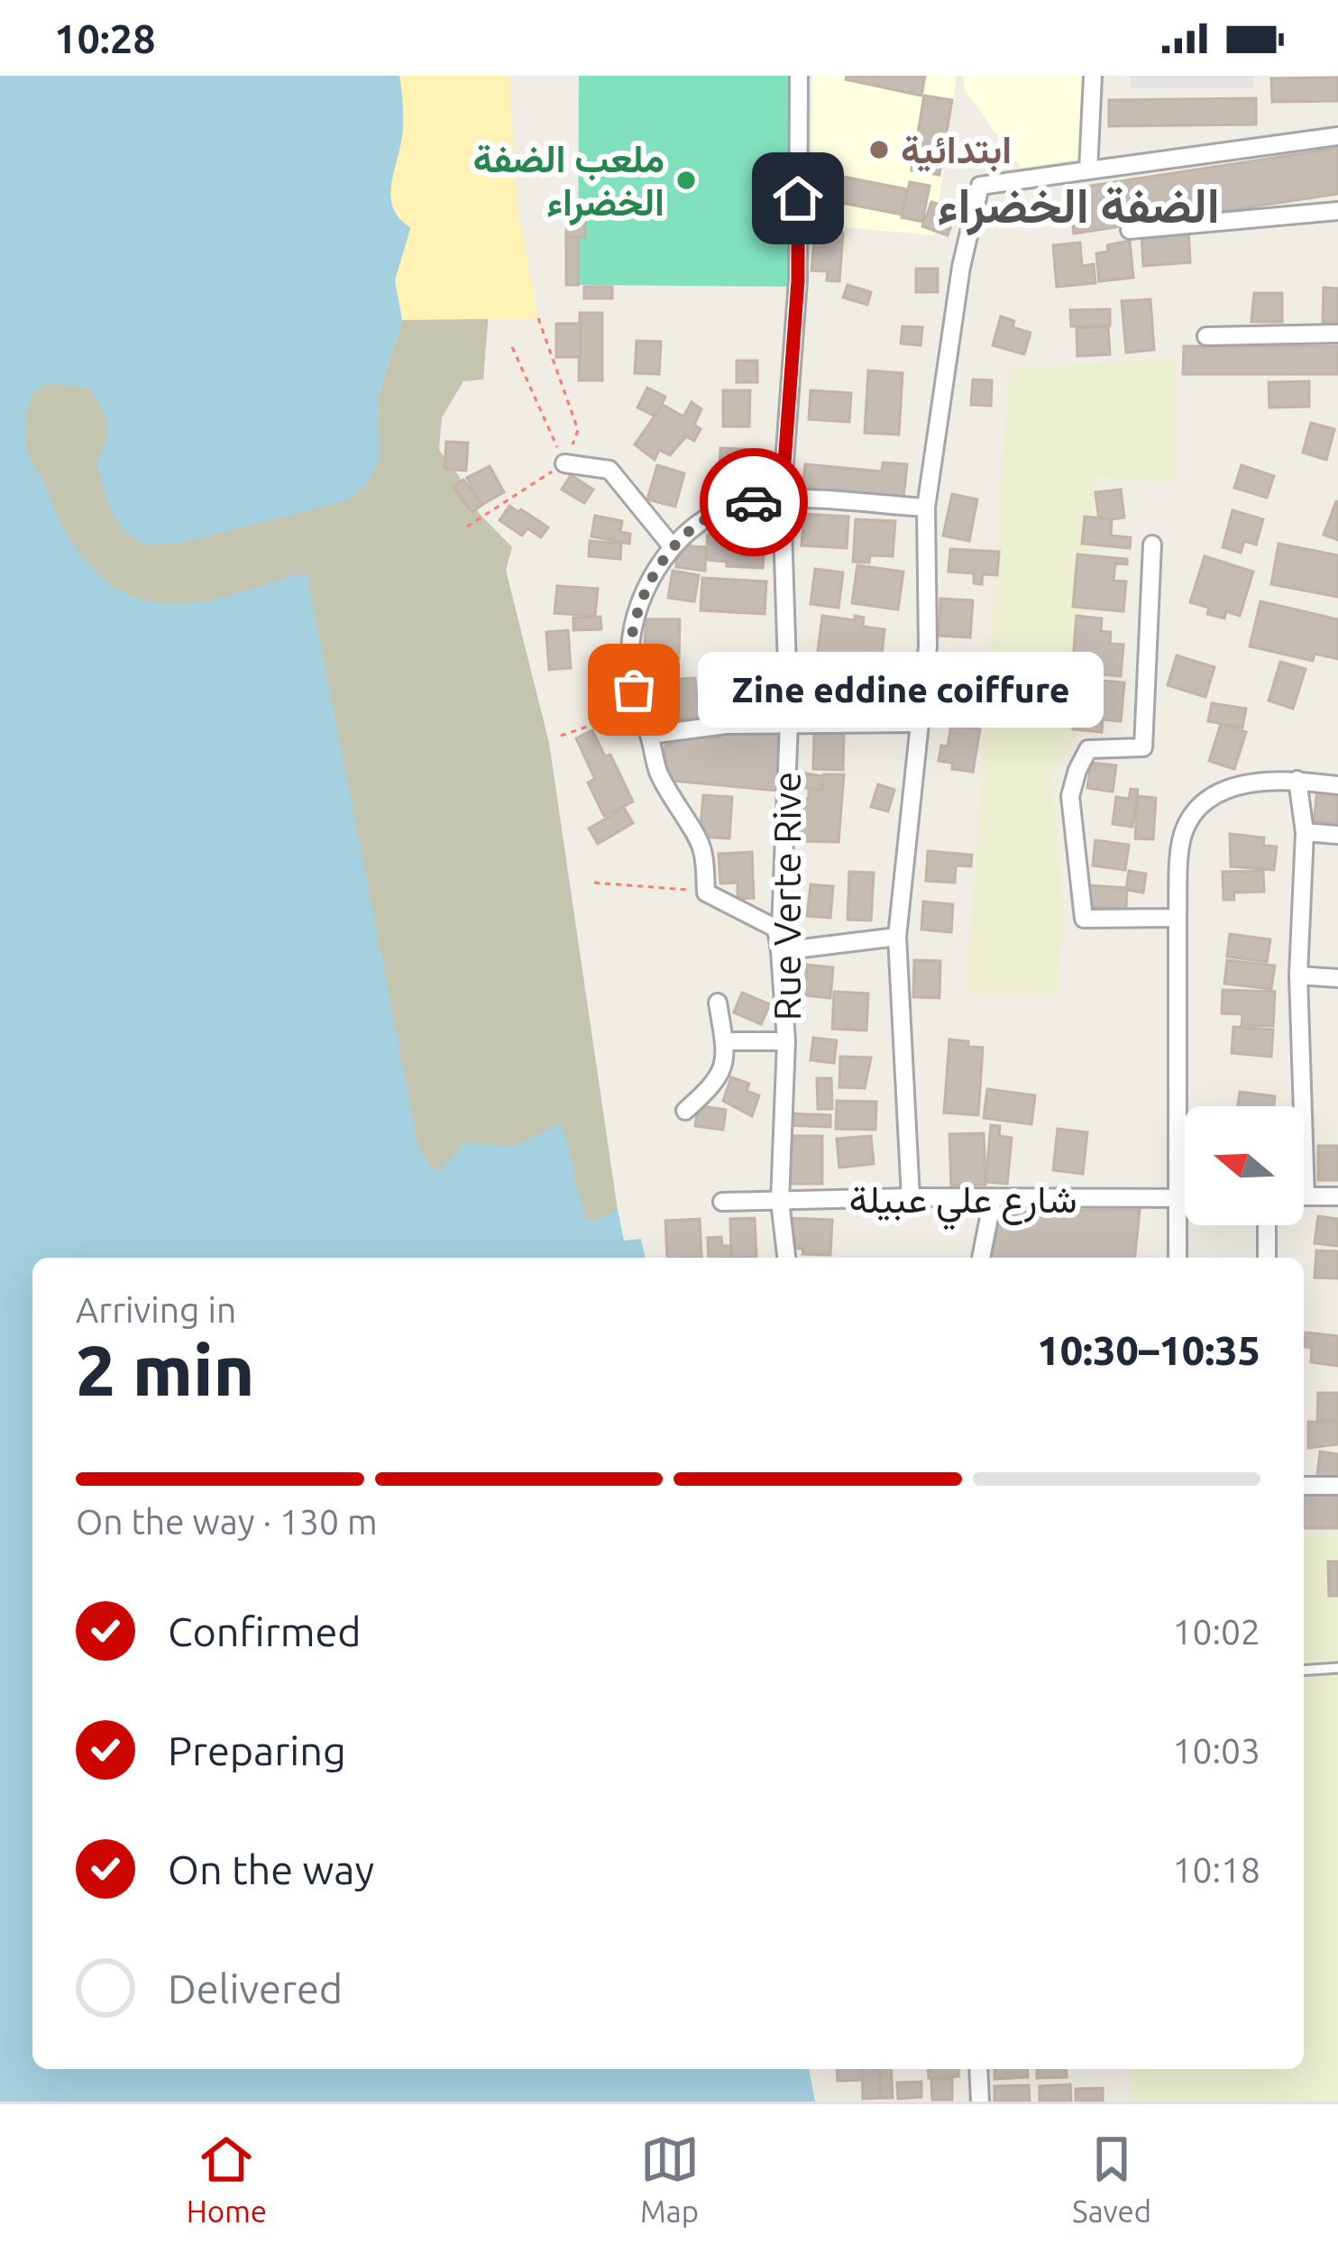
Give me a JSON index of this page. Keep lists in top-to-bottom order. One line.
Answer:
{"streets":{"street":["Rue Verte Rive","شارع علي عبيلة"]},"crossings":[["Rue Verte Rive","شارع علي عبيلة"]],"districts":["الضفة الخضراء"],"places":["ابتدائية","ملعب الضفة الخضراء","Zine eddine coiffure"],"north":"left","page":{"status":"10:28","bubble":"Zine eddine coiffure","heading":["2 min","Arriving in","10:30–10:35"],"bar":"On the way · 130 m","list":[["Confirmed","10:02"],["Preparing","10:03"],["On the way","10:18"],"Delivered"],"tabs":["Home","Map","Saved"]}}
